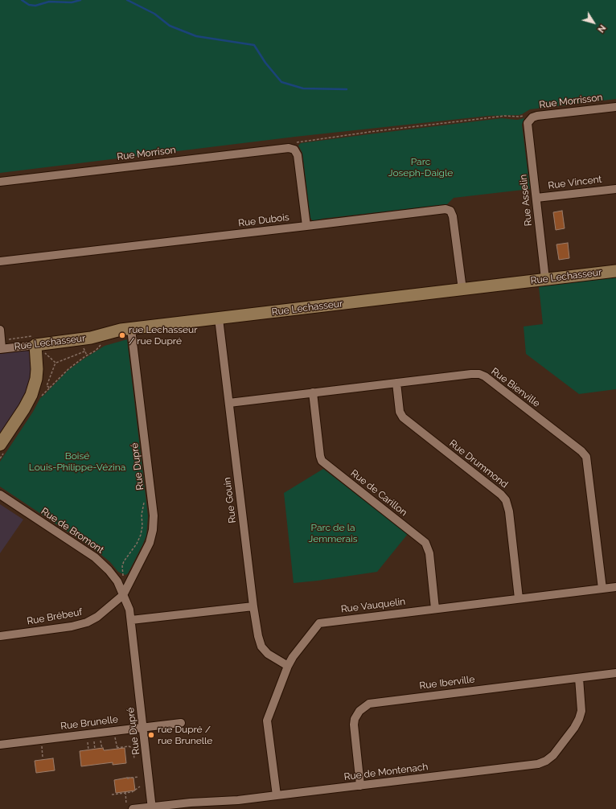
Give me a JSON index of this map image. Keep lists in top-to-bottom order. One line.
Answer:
{"streets":{"street":["Rue Morrisson","Rue Morrison","Rue Vincent","Rue Asselin","Rue Dubois","Rue Lechasseur","Rue Bienville","Rue Drummond","Rue Dupré","Rue de Carillon","Rue Gouin","Rue de Bromont","Rue Vauquelin","Rue Brébeuf","Rue Iberville","Rue Brunelle","Rue de Montenach"]},"crossings":[["Rue Morrisson","Rue Asselin"],["Rue Vincent","Rue Asselin"],["Rue Asselin","Rue Lechasseur"],["Rue Dubois","Rue Lechasseur"],["Rue Lechasseur","Rue Dupré"],["Rue Lechasseur","Rue Gouin"],["Rue Bienville","Rue Drummond"],["Rue Bienville","Rue de Carillon"],["Rue Bienville","Rue Gouin"],["Rue Bienville","Rue Vauquelin"],["Rue Drummond","Rue Vauquelin"],["Rue Dupré","Rue de Bromont"],["Rue Dupré","Rue Brébeuf"],["Rue Dupré","Rue Brunelle"],["Rue Dupré","Rue de Montenach"],["Rue de Carillon","Rue Vauquelin"],["Rue Gouin","Rue Vauquelin"],["Rue de Bromont","Rue Brébeuf"],["Rue Vauquelin","Rue de Montenach"],["Rue Iberville","Rue de Montenach"]],"parks":["Parc Joseph-Daigle","Boisé Louis-Philippe-Vézina","Parc de la Jemmerais"],"places":["rue Lechasseur / rue Dupré","rue Dupré / rue Brunelle"],"north":"bottom right"}
